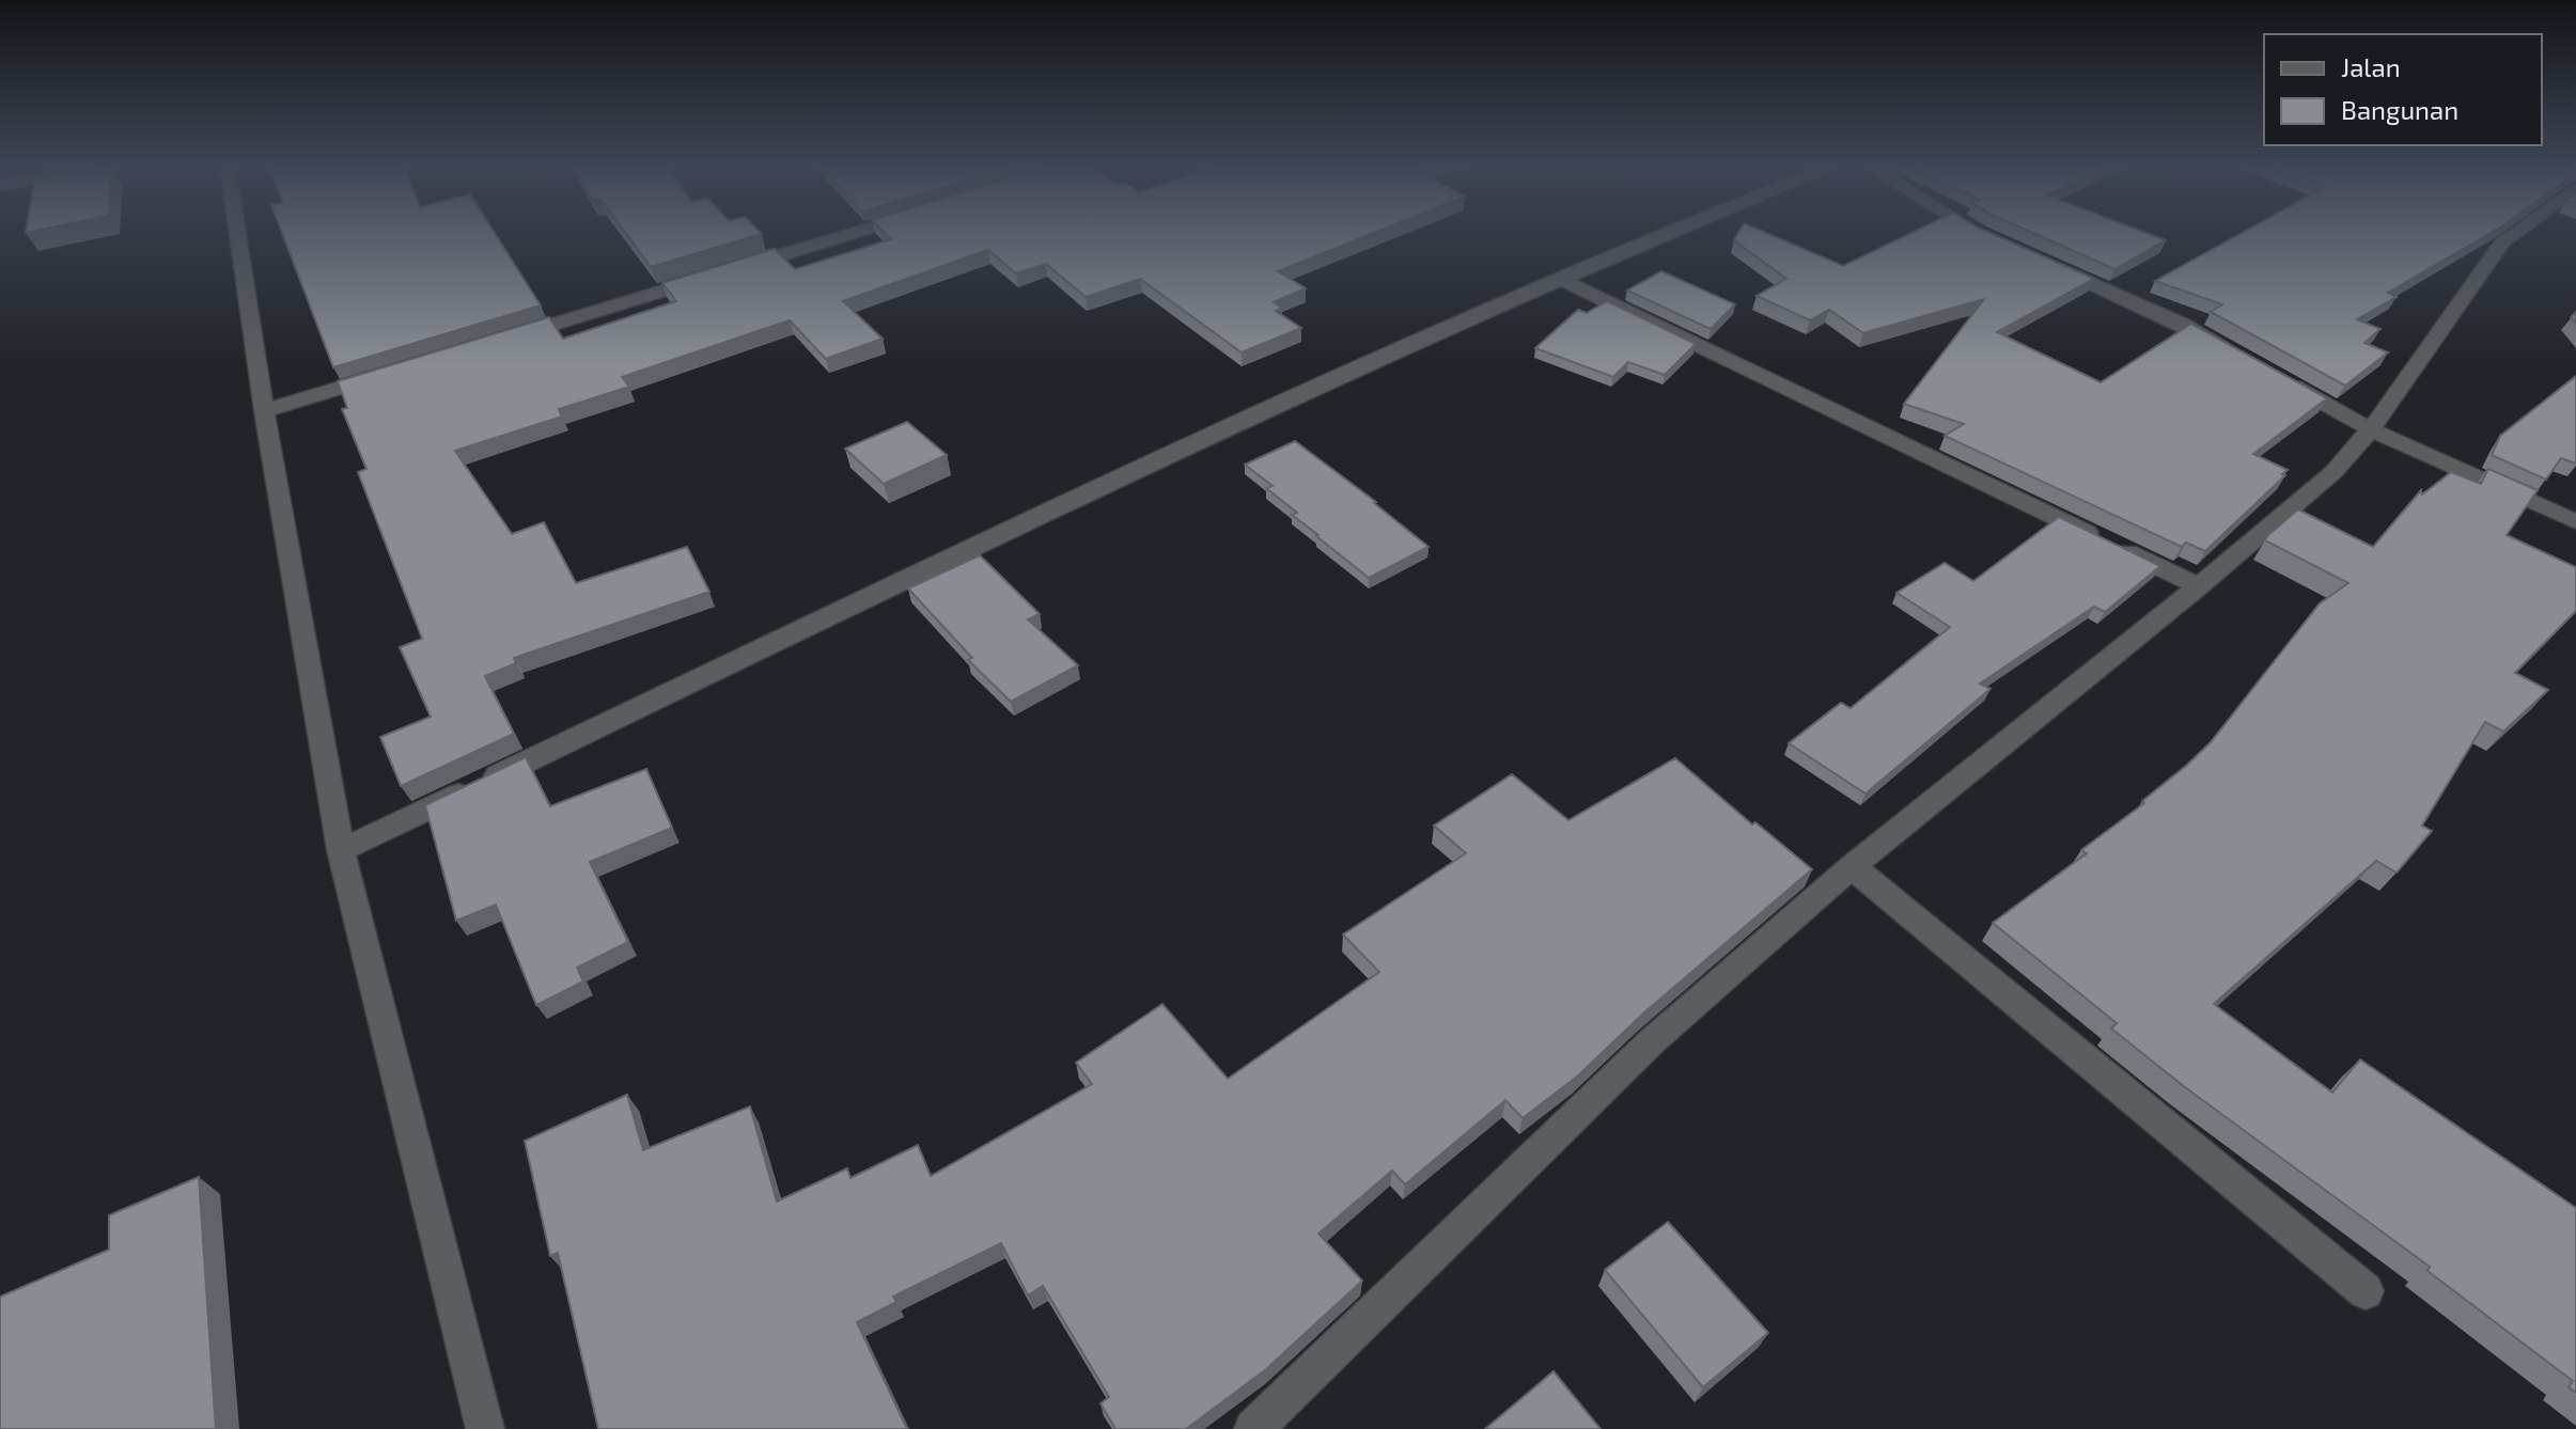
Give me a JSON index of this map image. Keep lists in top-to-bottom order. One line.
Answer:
{"legend":["Jalan","Bangunan"]}
